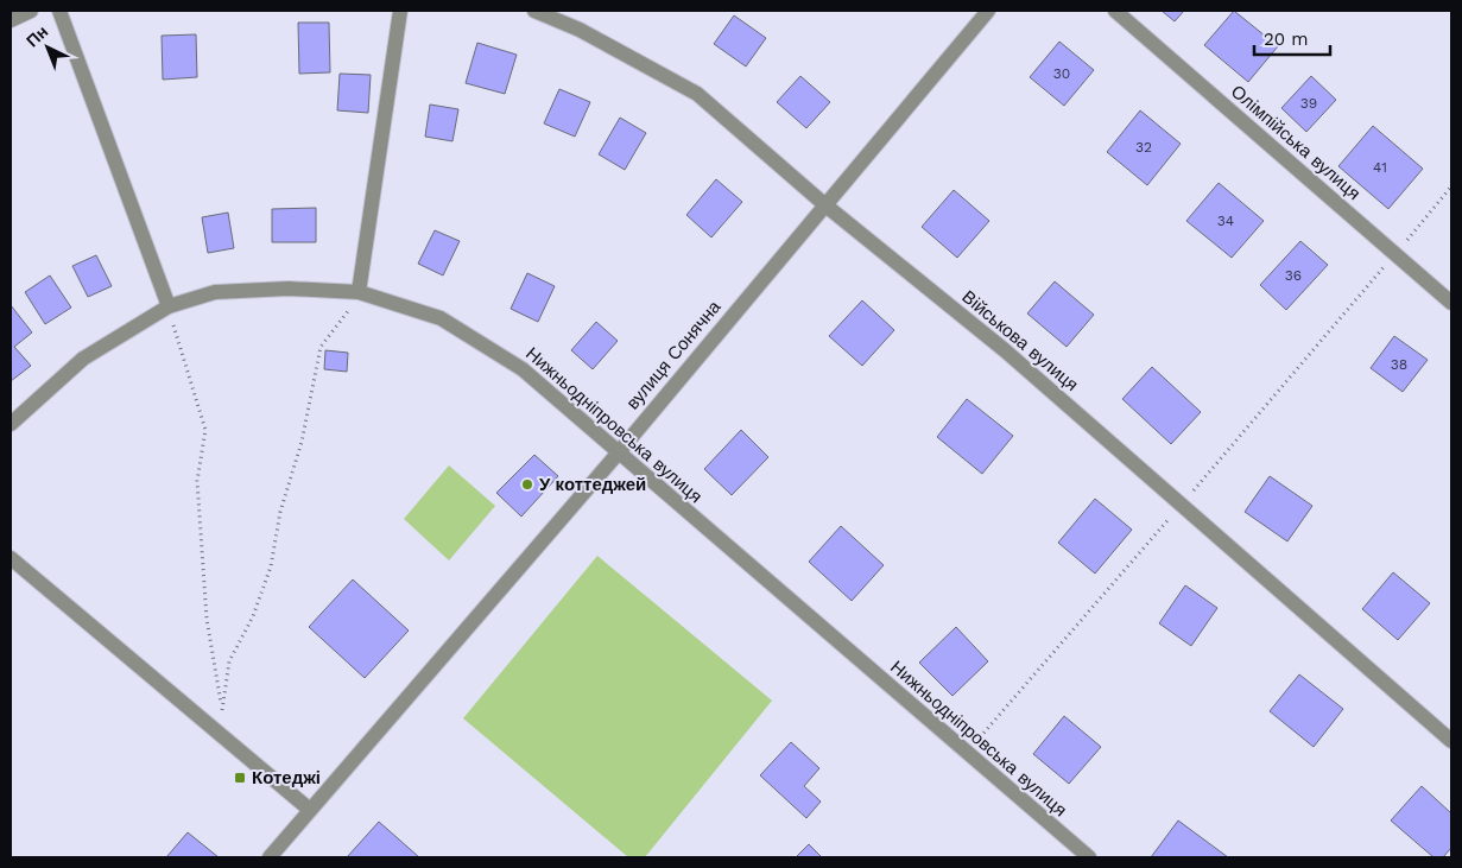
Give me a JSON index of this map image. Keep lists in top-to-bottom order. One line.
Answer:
{"streets":{"street":["Олімпійська вулиця","Військова вулиця","вулиця Сонячна","Нижньодніпровська вулиця"]},"crossings":[["Військова вулиця","вулиця Сонячна"],["вулиця Сонячна","Нижньодніпровська вулиця"]],"places":{"other":["У коттеджей"],"transit":["Котеджі"]},"house_numbers":["30","39","32","41","34","36","38"],"scale_bar":"20 m","north":"top left"}
